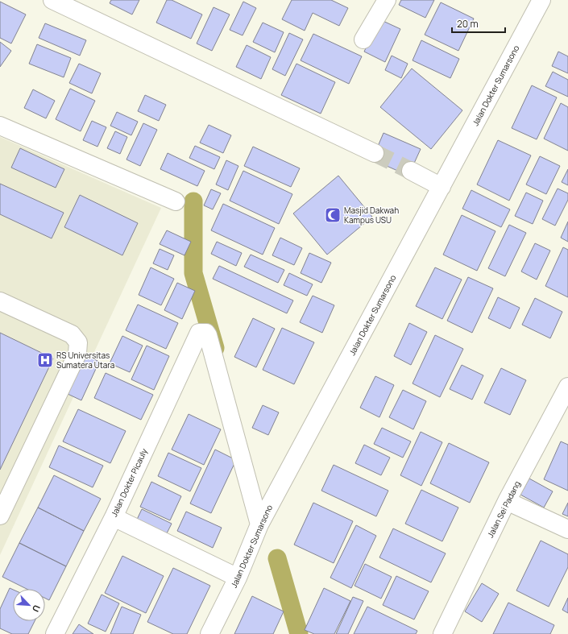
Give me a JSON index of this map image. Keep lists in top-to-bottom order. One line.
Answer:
{"streets":{"street":["Jalan Dokter Sumarsono","Jalan Dokter Picauly","Jalan Sei Padang"]},"crossings":[["Jalan Dokter Sumarsono","Jalan Dokter Picauly"]],"places":{"mosque":["Masjid Dakwah Kampus USU"],"hospital":["RS Universitas Sumatera Utara"]},"scale_bar":"20 m","north":"bottom right"}
